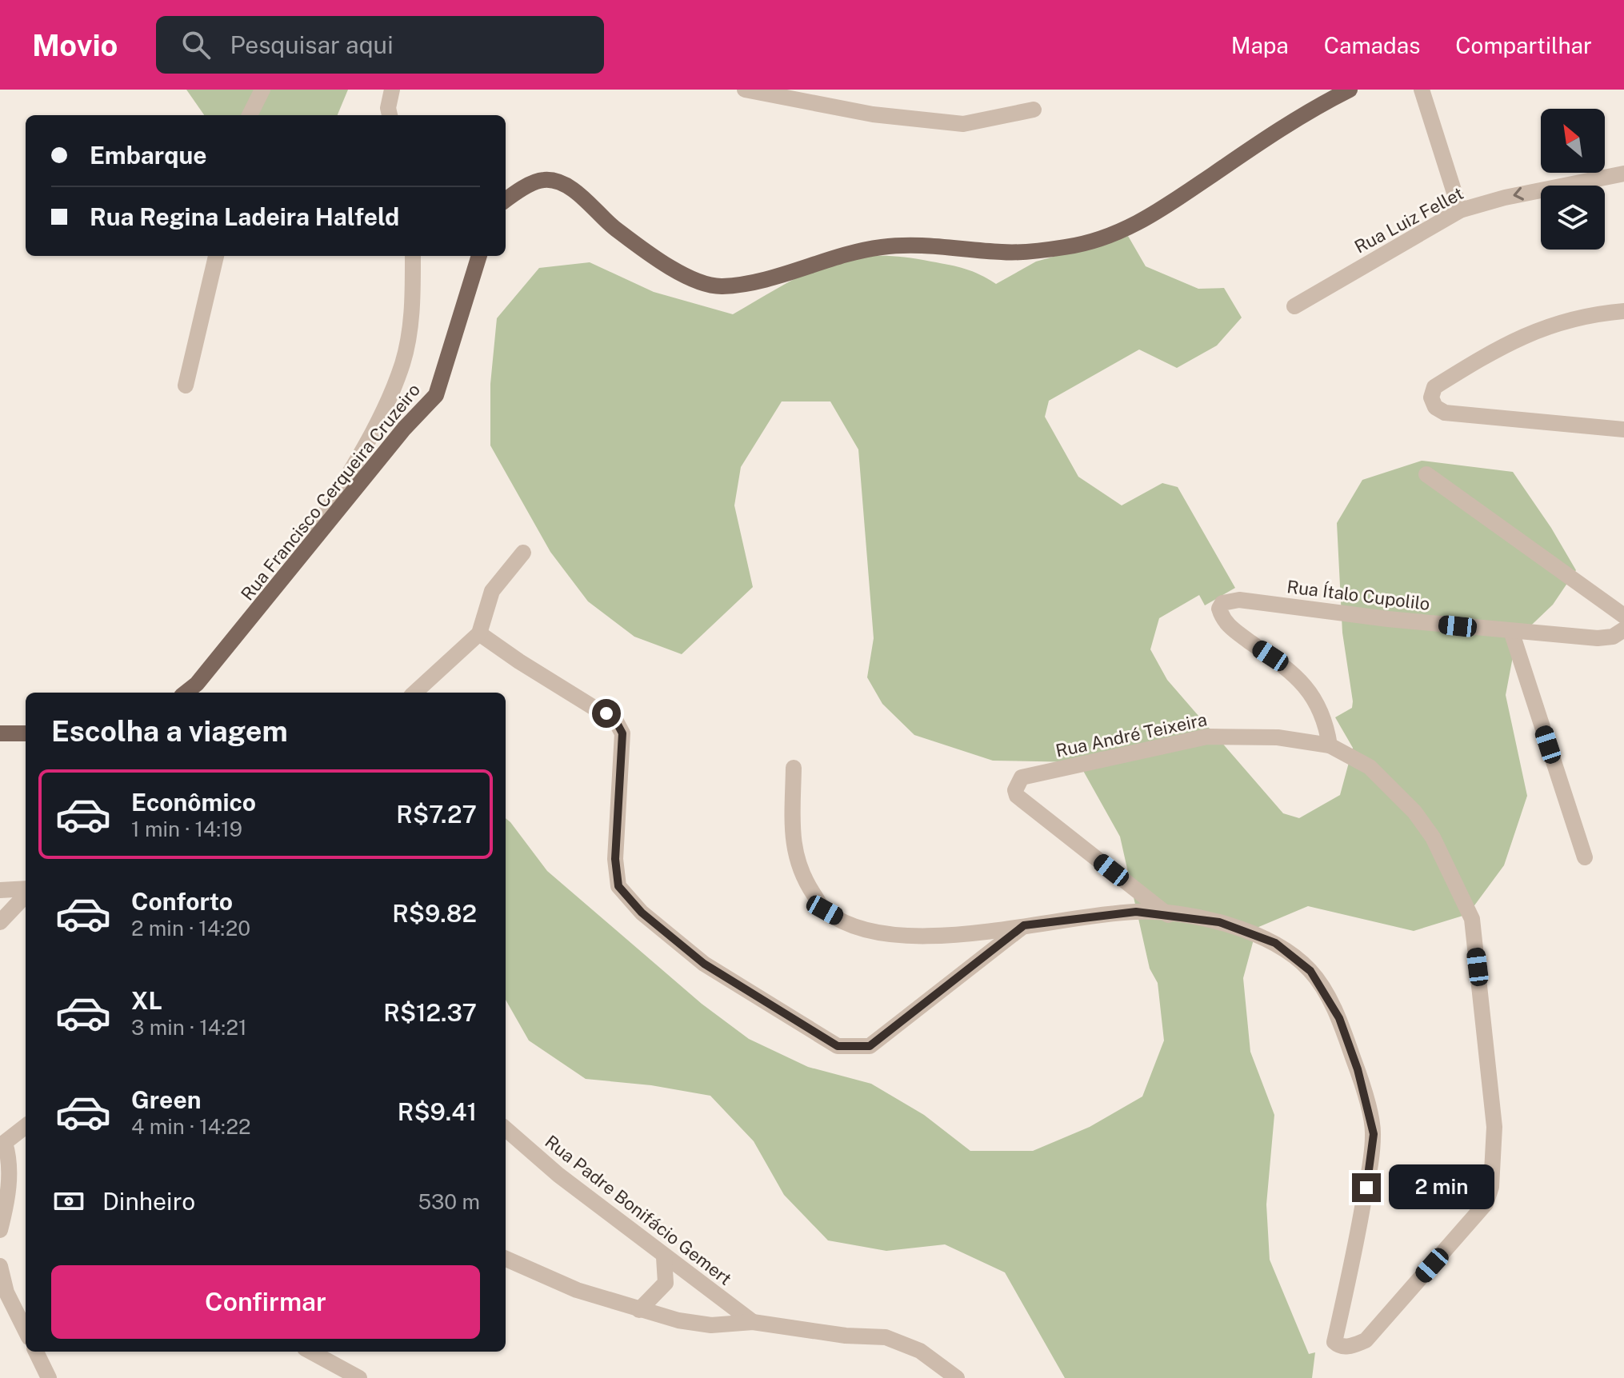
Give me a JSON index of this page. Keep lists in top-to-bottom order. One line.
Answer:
{"streets":{"main road":["Rua Francisco Cerqueira Cruzeiro"],"street":["Rua Luiz Fellet","Rua Ítalo Cupolilo","Rua André Teixeira","Rua Padre Bonifácio Gemert"]},"crossings":[["Rua Ítalo Cupolilo","Rua André Teixeira"]],"one_way":["Rua Luiz Fellet"],"north":"top left","page":{"header":"Movio","search":"Pesquisar aqui","nav":["Mapa","Camadas","Compartilhar"],"banner":["Embarque","Rua Regina Ladeira Halfeld"],"heading":"Escolha a viagem","list":[{"name":"Econômico","note":"1 min · 14:19","value":"R$7.27"},{"name":"Conforto","note":"2 min · 14:20","value":"R$9.82"},{"name":"XL","note":"3 min · 14:21","value":"R$12.37"},{"name":"Green","note":"4 min · 14:22","value":"R$9.41"}],"bubble":"2 min","pay":["Dinheiro","530 m"],"buttons":"Confirmar"}}
